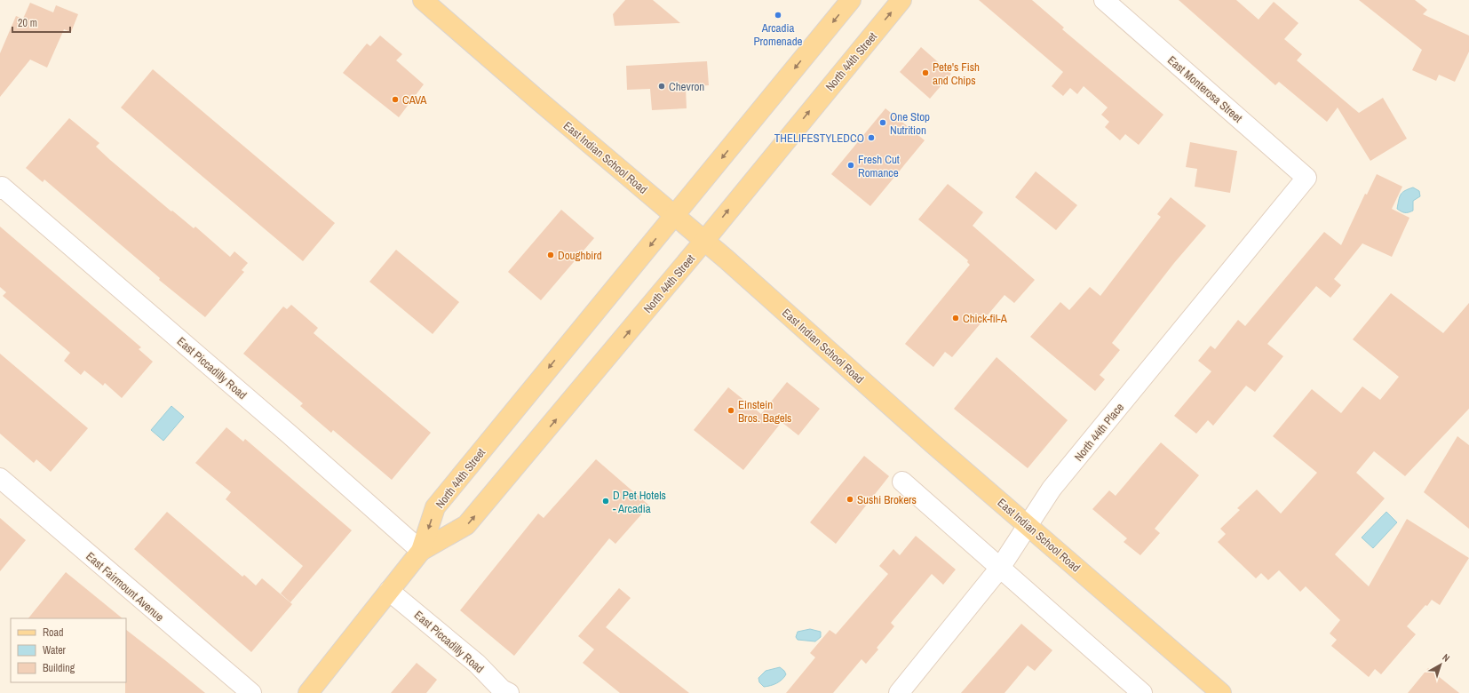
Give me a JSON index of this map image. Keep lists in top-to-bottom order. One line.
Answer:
{"streets":{"main road":["North 44th Street","East Indian School Road"],"street":["East Monterosa Street","East Piccadilly Road","North 44th Place","East Fairmount Avenue"]},"crossings":[["North 44th Street","East Indian School Road"],["North 44th Street","East Piccadilly Road"],["East Monterosa Street","North 44th Place"],["East Indian School Road","North 44th Place"]],"places":["Arcadia Promenade","Pete's Fish and Chips","Chevron","CAVA","One Stop Nutrition","THELIFESTYLEDCO","Fresh Cut Romance","Doughbird","Chick-fil-A","Einstein Bros. Bagels","Sushi Brokers","D Pet Hotels - Arcadia"],"legend":["Road","Water","Building"],"scale_bar":"20 m","north":"top right"}
